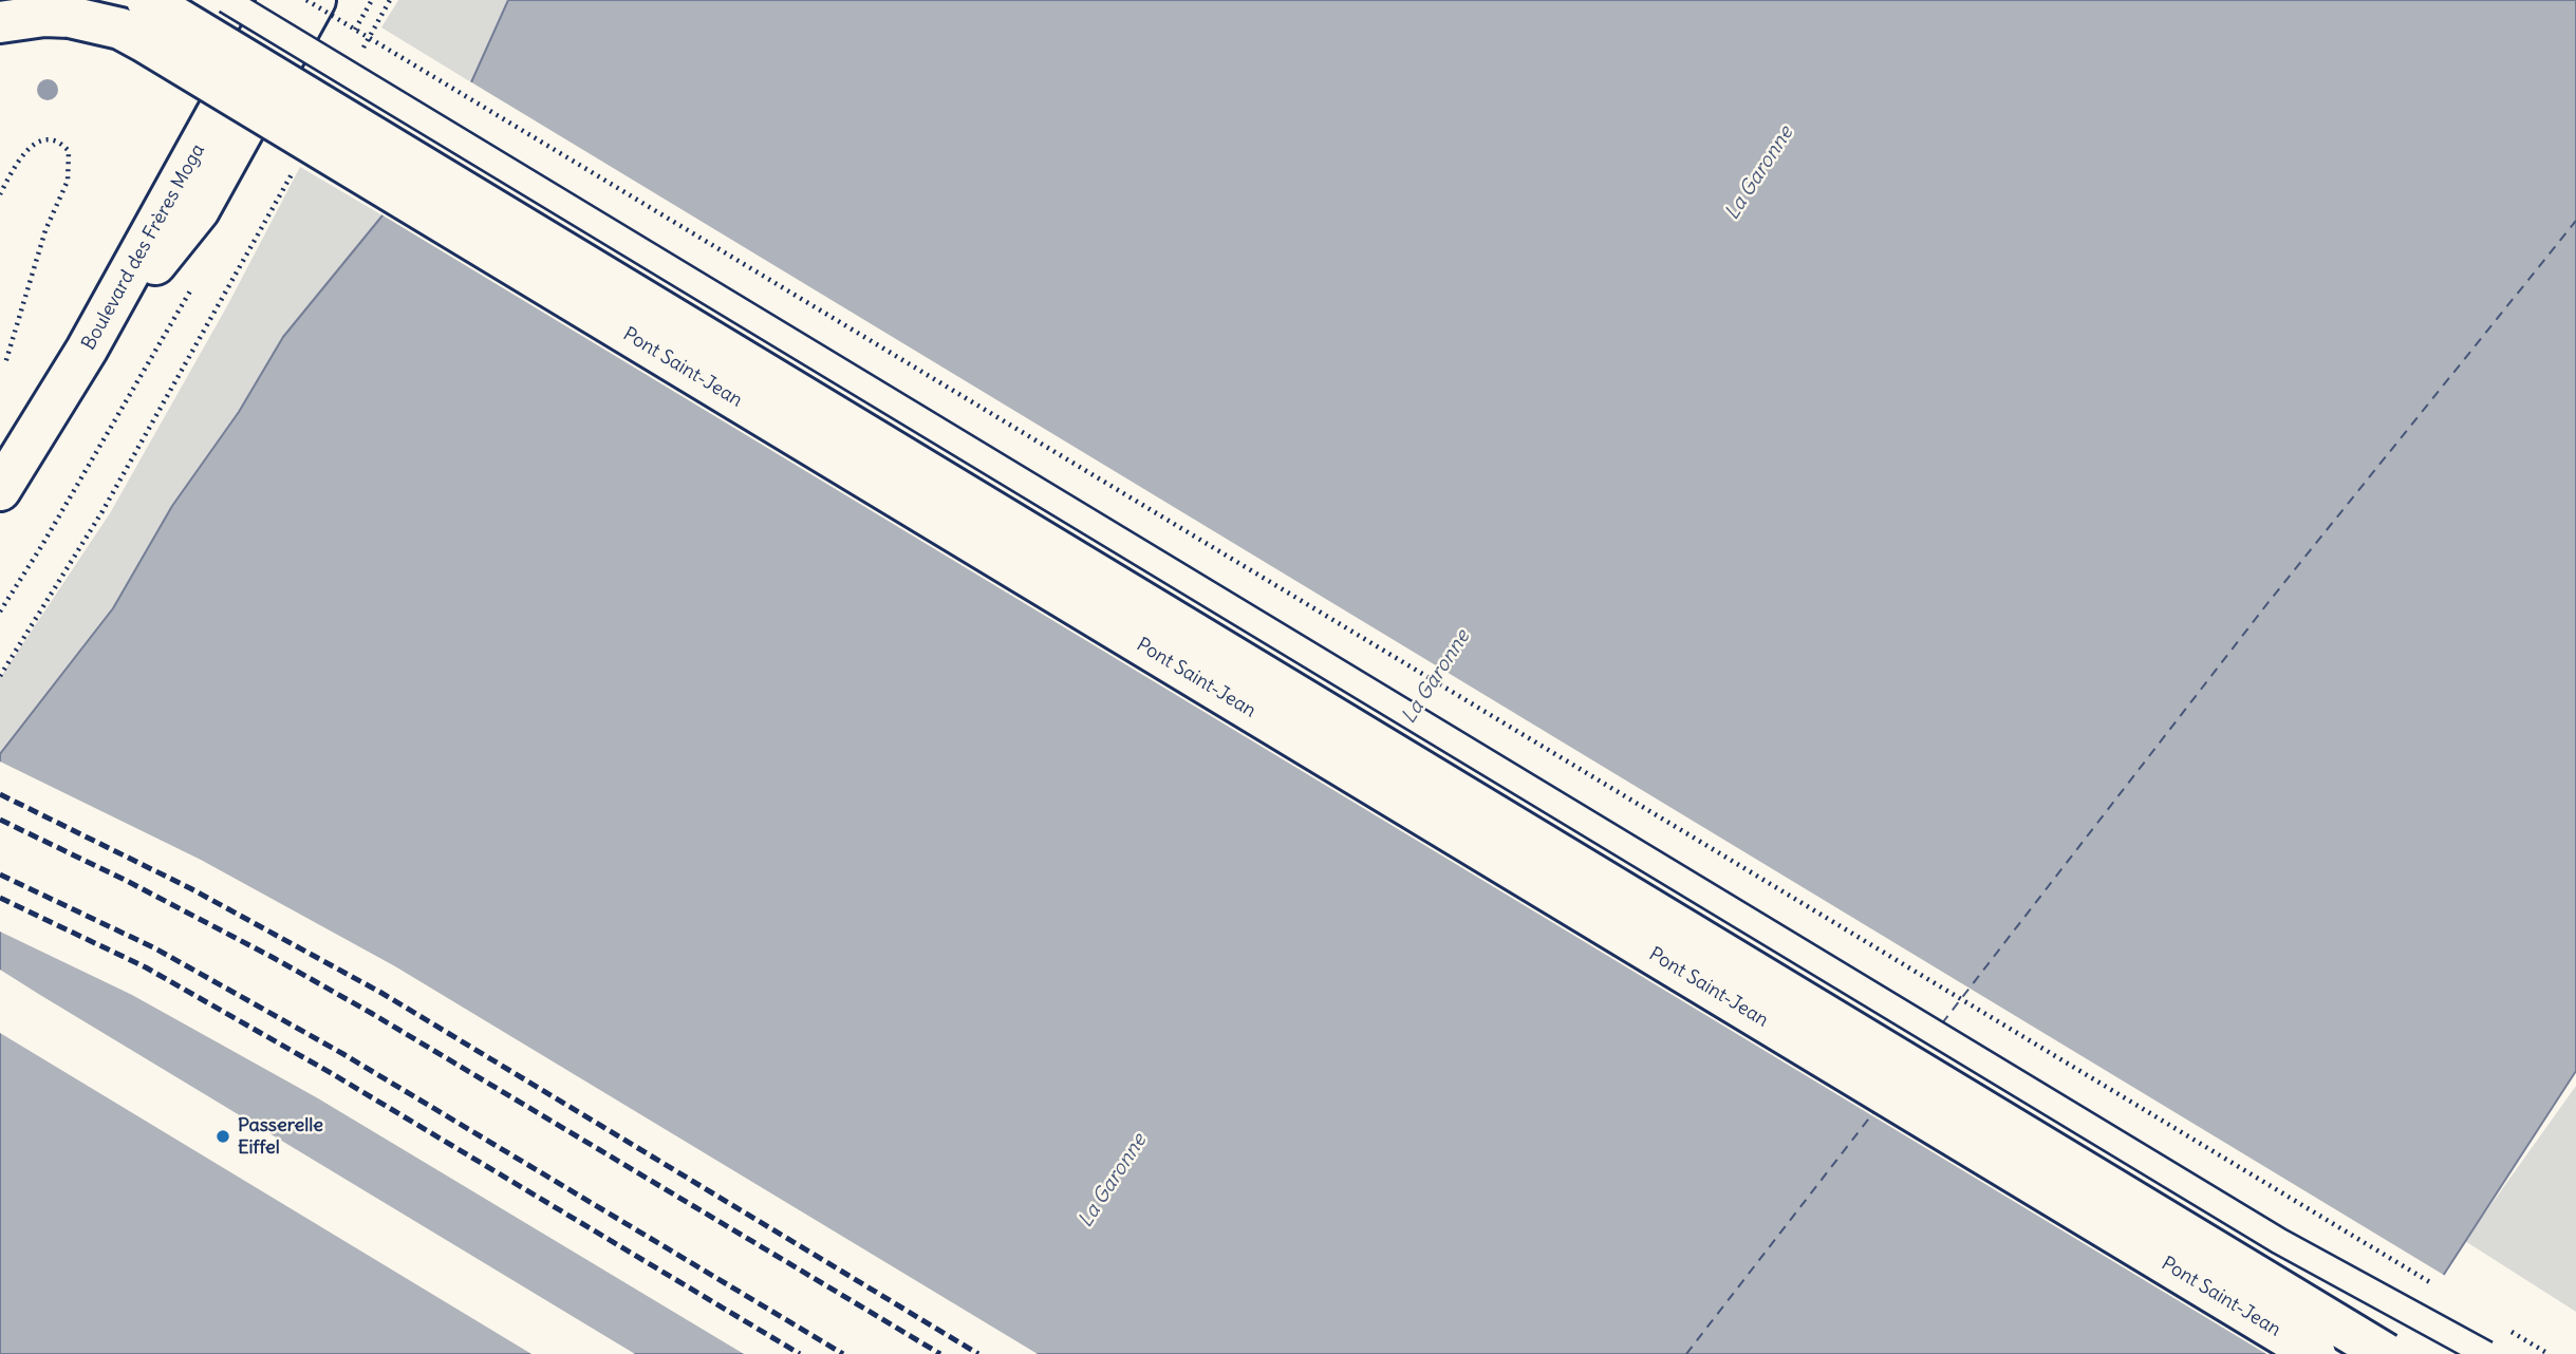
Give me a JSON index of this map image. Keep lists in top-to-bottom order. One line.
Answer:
{"streets":{"main road":["Boulevard des Frères Moga","Pont Saint-Jean"]},"water":["La Garonne"],"places":["Passerelle Eiffel"]}
